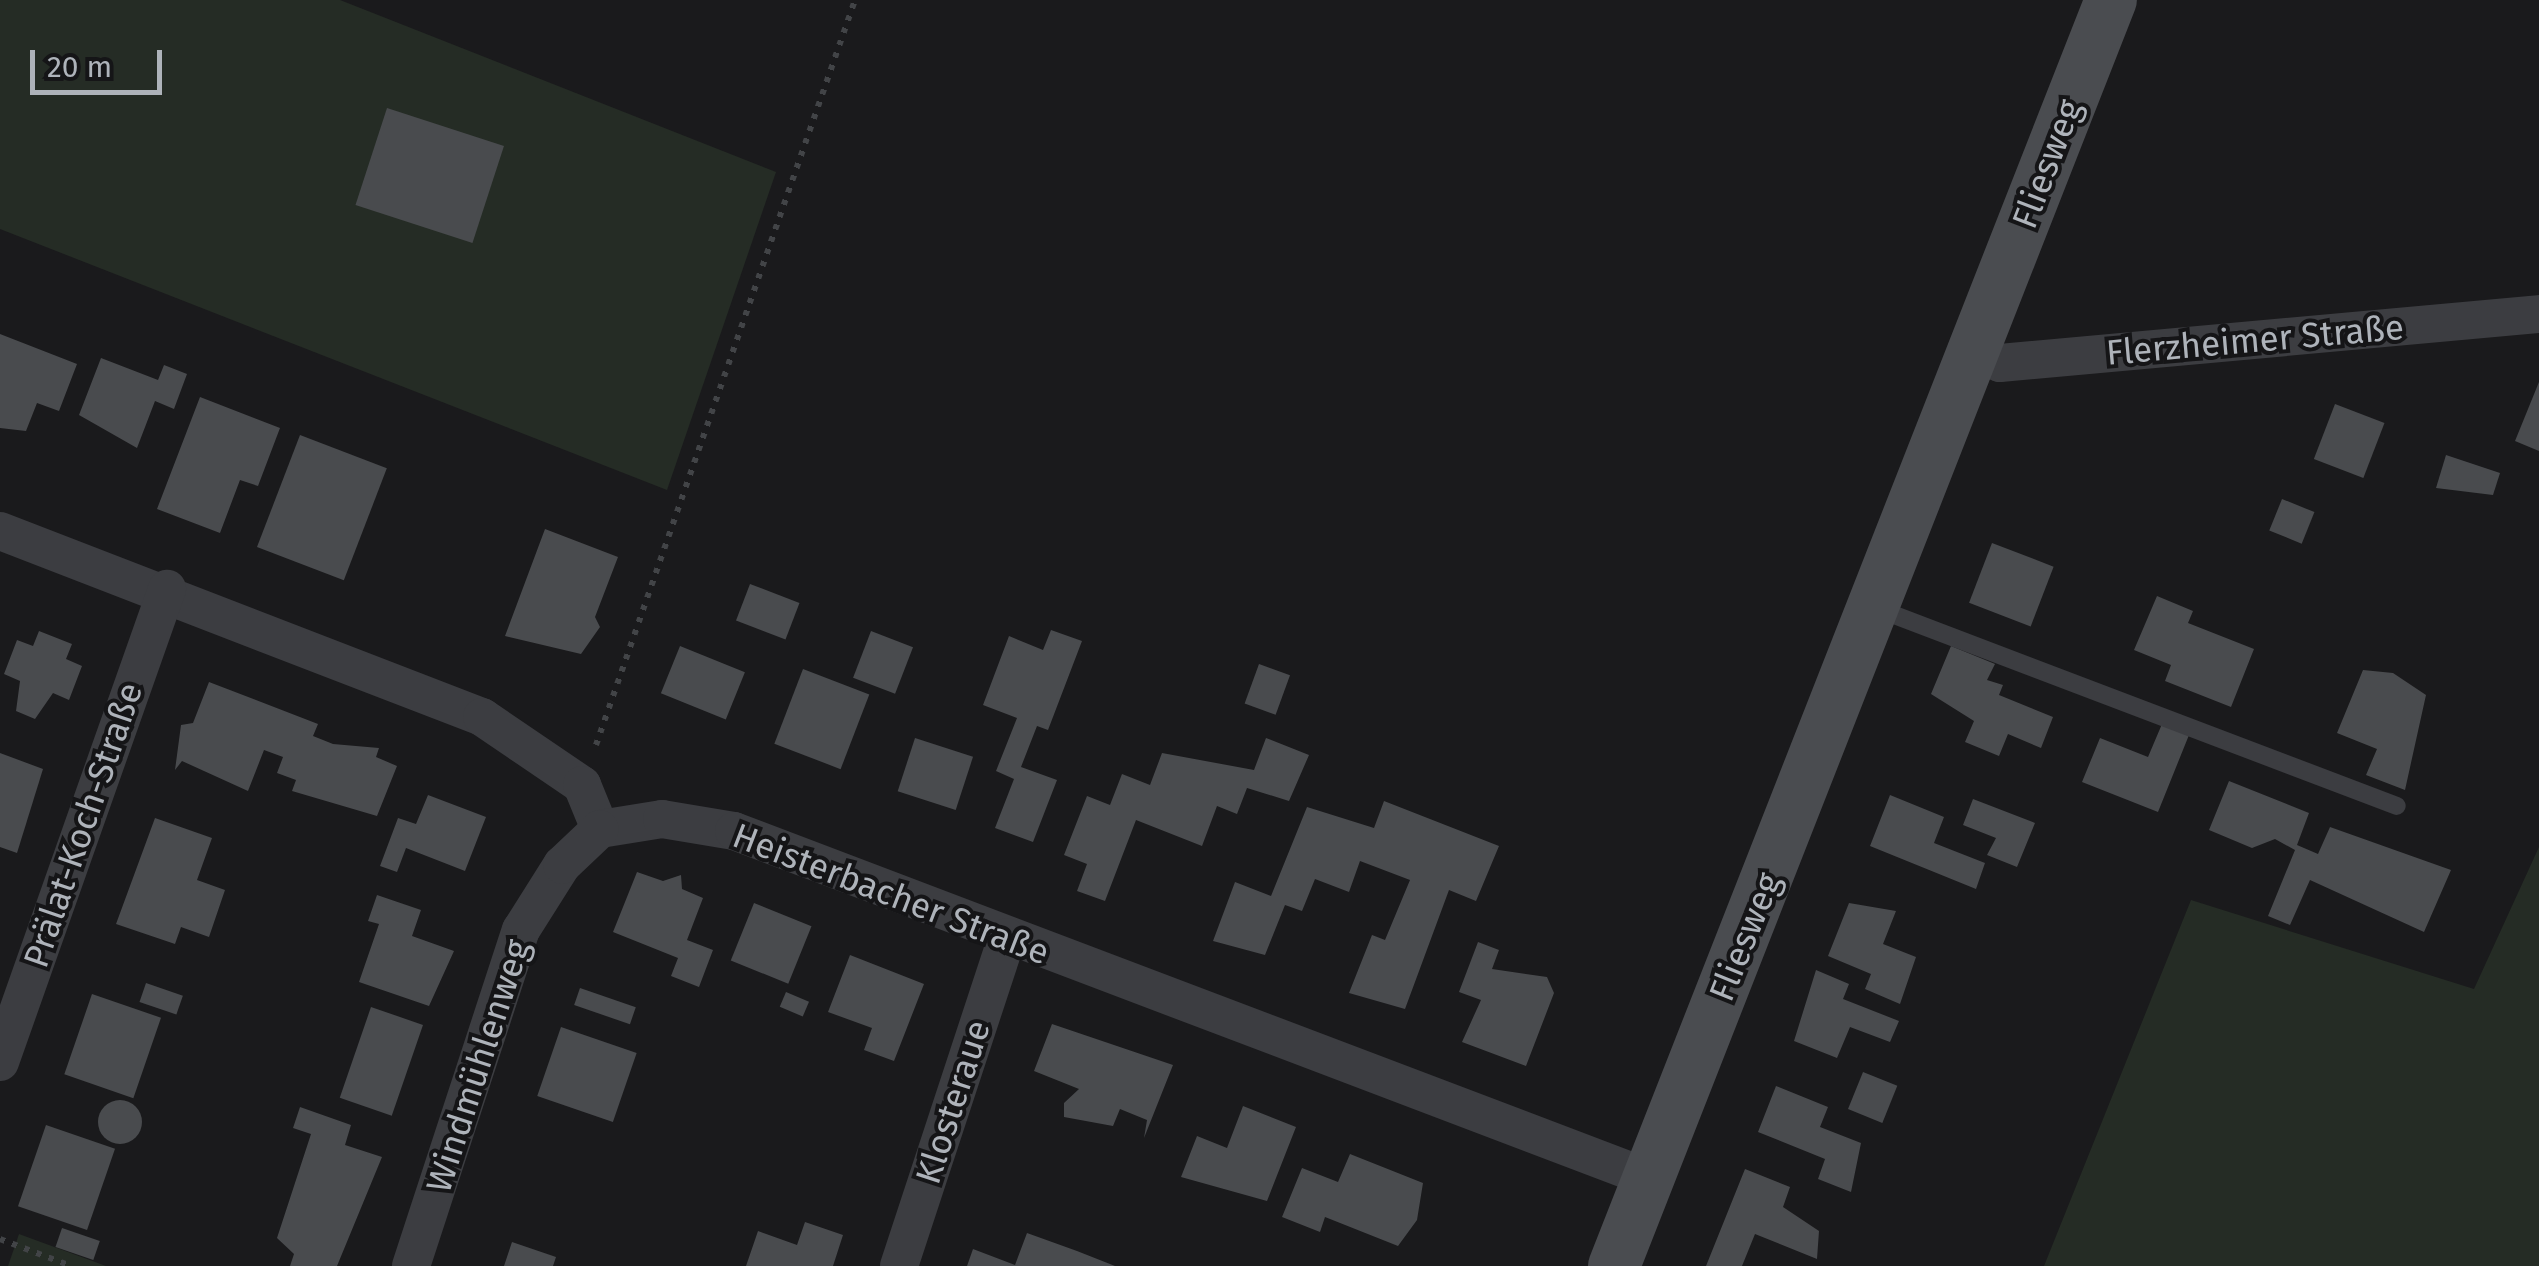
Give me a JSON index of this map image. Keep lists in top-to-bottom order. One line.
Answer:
{"streets":{"main road":["Fliesweg"],"street":["Flerzheimer Straße","Prälat-Koch-Straße","Heisterbacher Straße","Windmühlenweg","Klosteraue"]},"crossings":[["Fliesweg","Flerzheimer Straße"],["Fliesweg","Heisterbacher Straße"],["Heisterbacher Straße","Windmühlenweg"],["Heisterbacher Straße","Klosteraue"]],"scale_bar":"20 m"}
